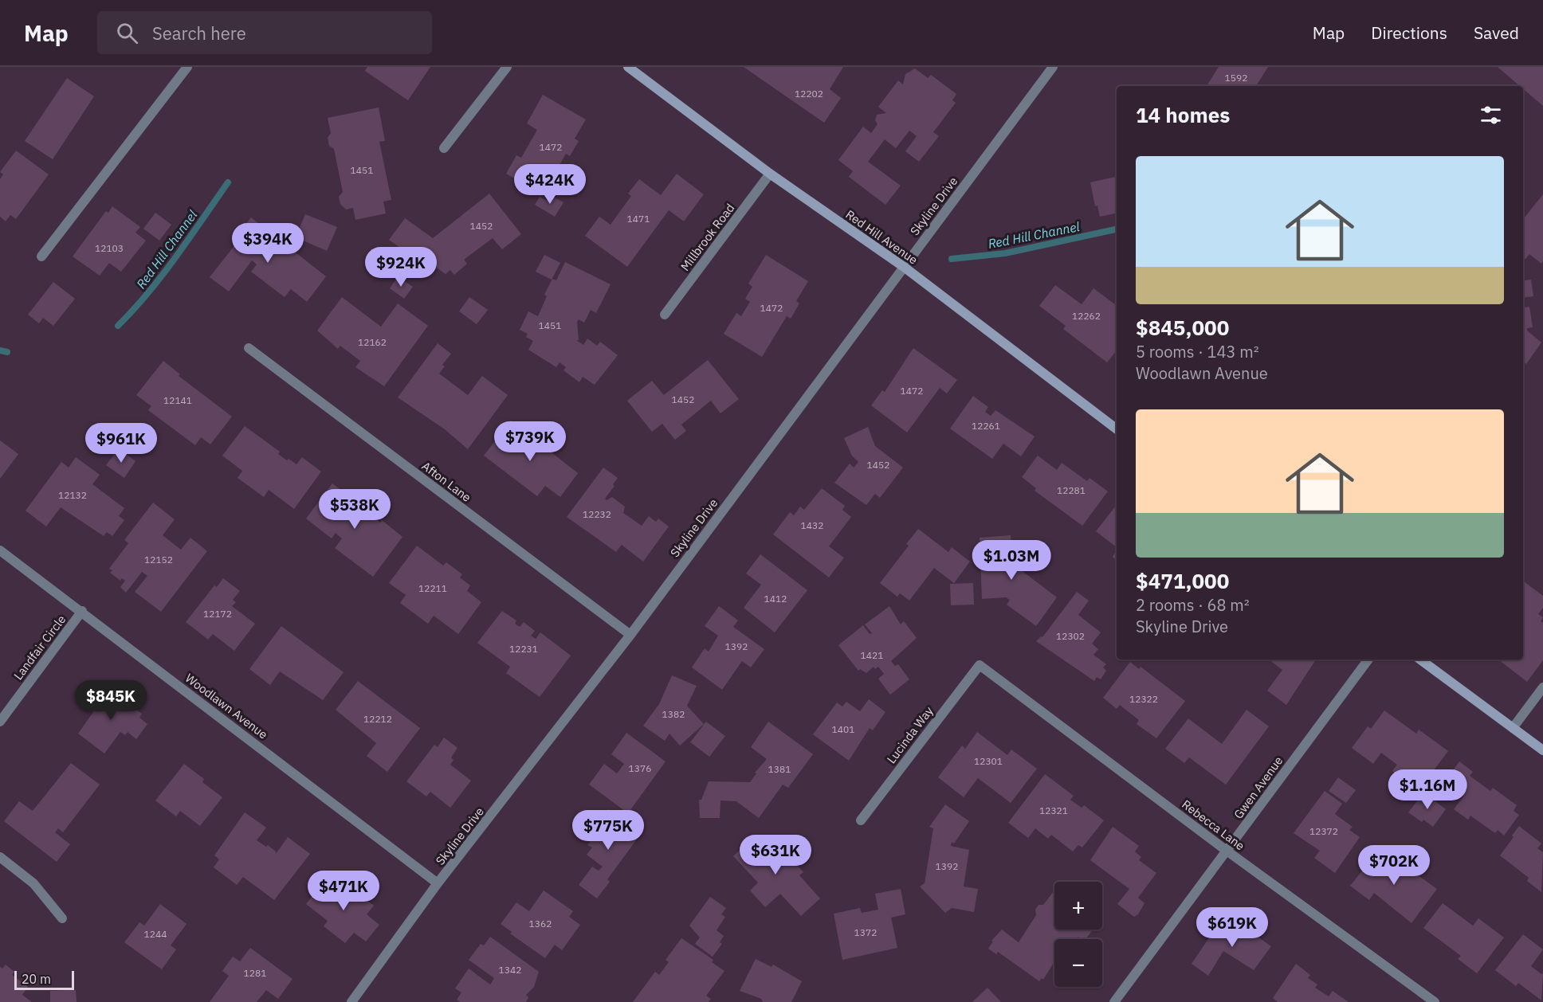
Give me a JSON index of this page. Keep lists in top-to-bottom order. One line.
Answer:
{"streets":{"main road":["Red Hill Avenue"],"street":["Skyline Drive","Millbrook Road","Afton Lane","Landfair Circle","Woodlawn Avenue","Lucinda Way","Gwen Avenue","Rebecca Lane"]},"crossings":[["Skyline Drive","Red Hill Avenue"],["Skyline Drive","Afton Lane"],["Skyline Drive","Woodlawn Avenue"],["Millbrook Road","Red Hill Avenue"],["Landfair Circle","Woodlawn Avenue"],["Lucinda Way","Rebecca Lane"],["Gwen Avenue","Rebecca Lane"]],"water":["Red Hill Channel"],"house_numbers":["1592","12202","1472","1451","1471","1452","12103","1472","12262","1451","12162","1472","1452","12141","12261","1452","12281","12132","12232","1432","12152","12211","1412","12172","12302","1392","12231","1421","12322","1382","12212","1401","12301","1376","1381","12321","12372","1392","1362","1372","1244","1342","1281"],"scale_bar":"20 m","page":{"header":"Map","search":"Search here","nav":["Map","Directions","Saved"],"heading":"14 homes","list":[{"name":"$845,000","note":"5 rooms · 143 m² · Woodlawn Avenue"},{"name":"$471,000","note":"2 rooms · 68 m² · Skyline Drive"}],"price":["$424K","$394K","$924K","$739K","$961K","$538K","$1.03M","$845K","$1.16M","$775K","$631K","$702K","$471K","$619K"],"map_buttons":["+","−"],"scale":"20 m"}}
